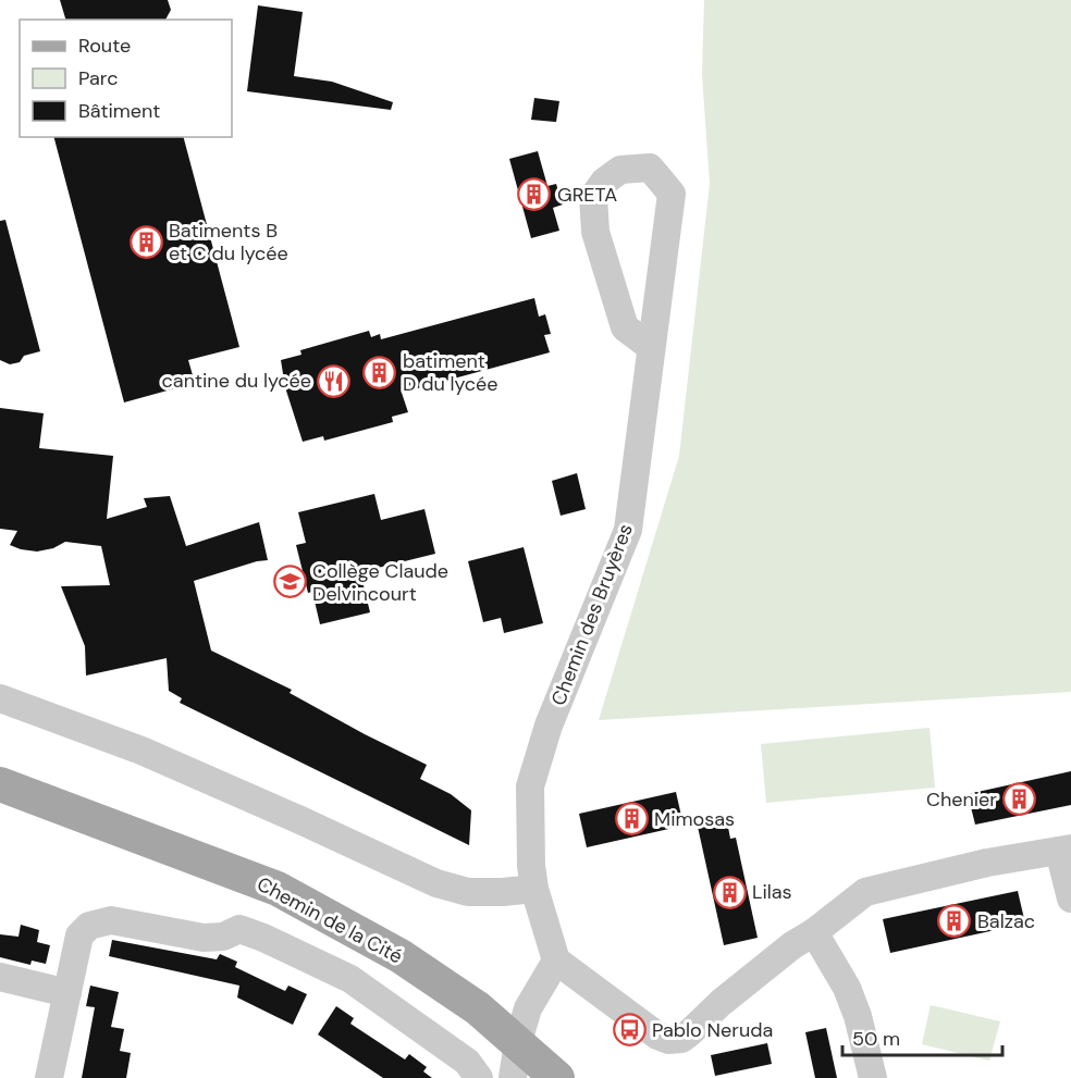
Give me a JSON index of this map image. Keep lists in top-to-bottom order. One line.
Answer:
{"streets":{"main road":["Chemin de la Cité"],"street":["Chemin des Bruyères"]},"places":{"building":["GRETA","Batiments B et C du lycée","batiment D du lycée","Chenier","Mimosas","Lilas","Balzac"],"restaurant":["cantine du lycée"],"school or university":["Collège Claude Delvincourt"],"bus stop":["Pablo Neruda"]},"legend":["Route","Parc","Bâtiment"],"scale_bar":"50 m"}
